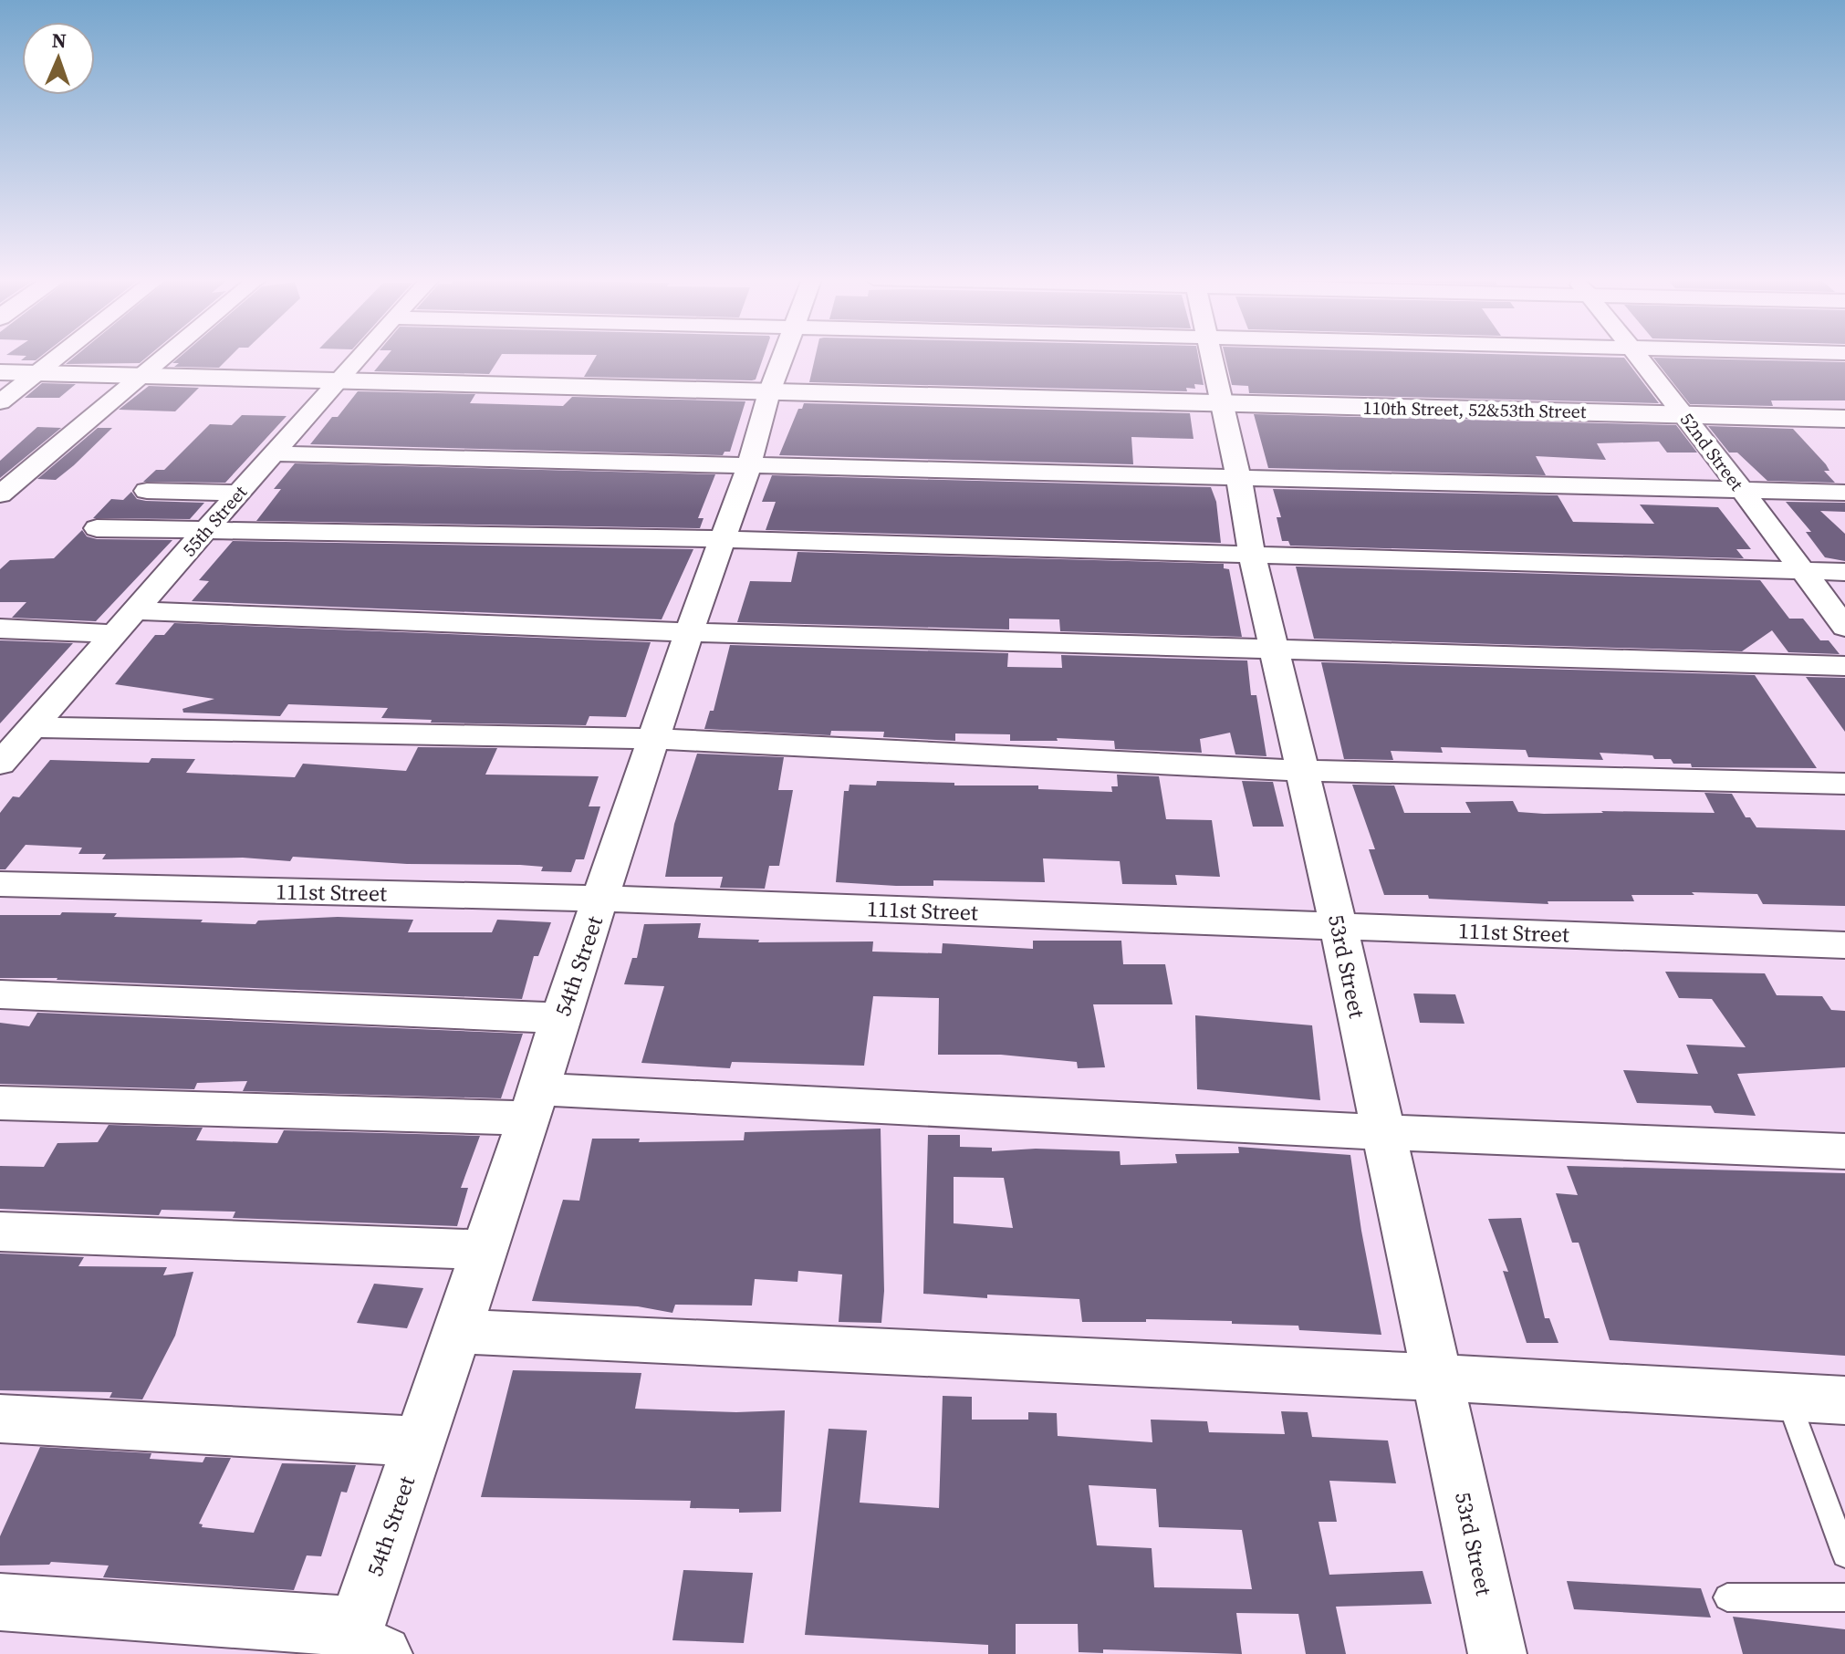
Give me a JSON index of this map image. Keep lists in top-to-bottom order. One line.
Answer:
{"streets":{"main road":["110th Street, 52&53th Street"],"street":["52nd Street","55th Street","111st Street","54th Street","53rd Street"]},"crossings":[["110th Street, 52&53th Street","52nd Street"],["110th Street, 52&53th Street","55th Street"],["110th Street, 52&53th Street","54th Street"],["110th Street, 52&53th Street","53rd Street"],["111st Street","54th Street"],["111st Street","53rd Street"]],"north":"top"}
